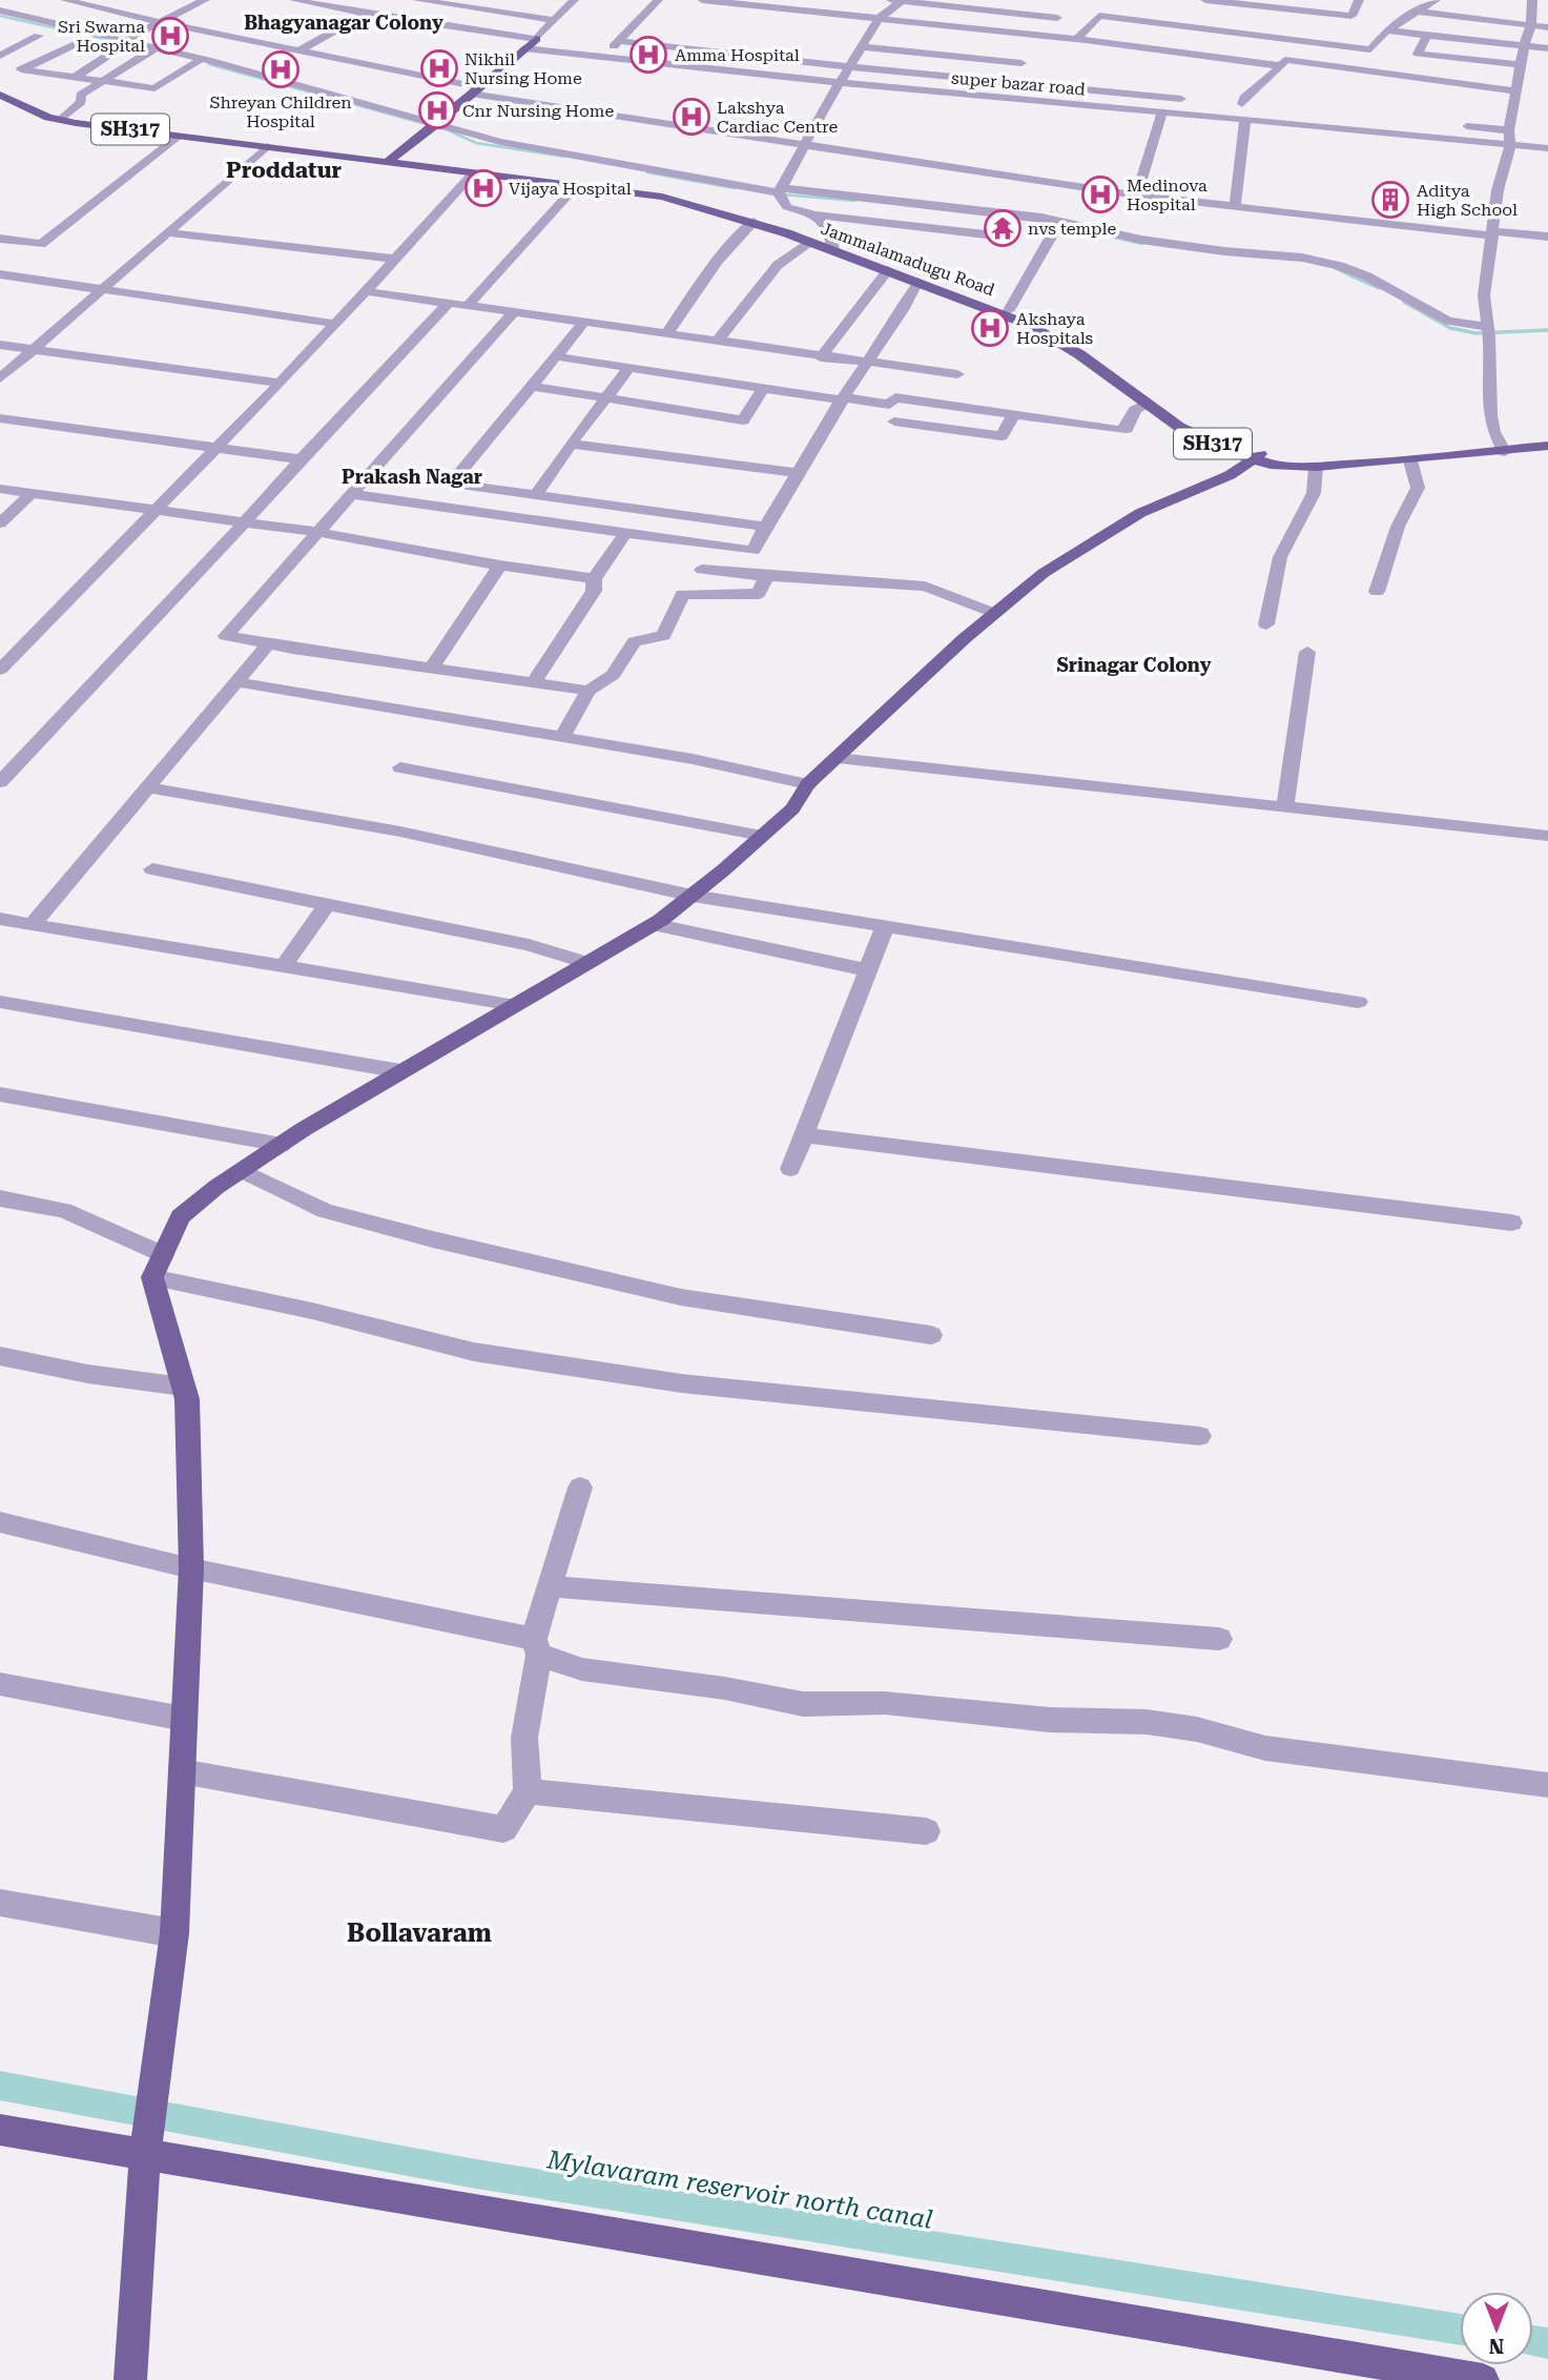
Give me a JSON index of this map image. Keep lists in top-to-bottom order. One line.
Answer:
{"streets":{"main road":["SH317","Jammalamadugu Road"],"street":["super bazar road"]},"crossings":[["SH317","Jammalamadugu Road"]],"districts":["Bhagyanagar Colony","Proddatur","Prakash Nagar","Srinagar Colony","Bollavaram"],"water":["Mylavaram reservoir north canal"],"places":{"hospital":["Sri Swarna Hospital","Amma Hospital","Nikhil Nursing Home","Shreyan Children Hospital","Cnr Nursing Home","Lakshya Cardiac Centre","Vijaya Hospital","Medinova Hospital","Akshaya Hospitals"],"building":["Aditya High School"],"temple":["nvs temple"]},"north":"bottom"}
